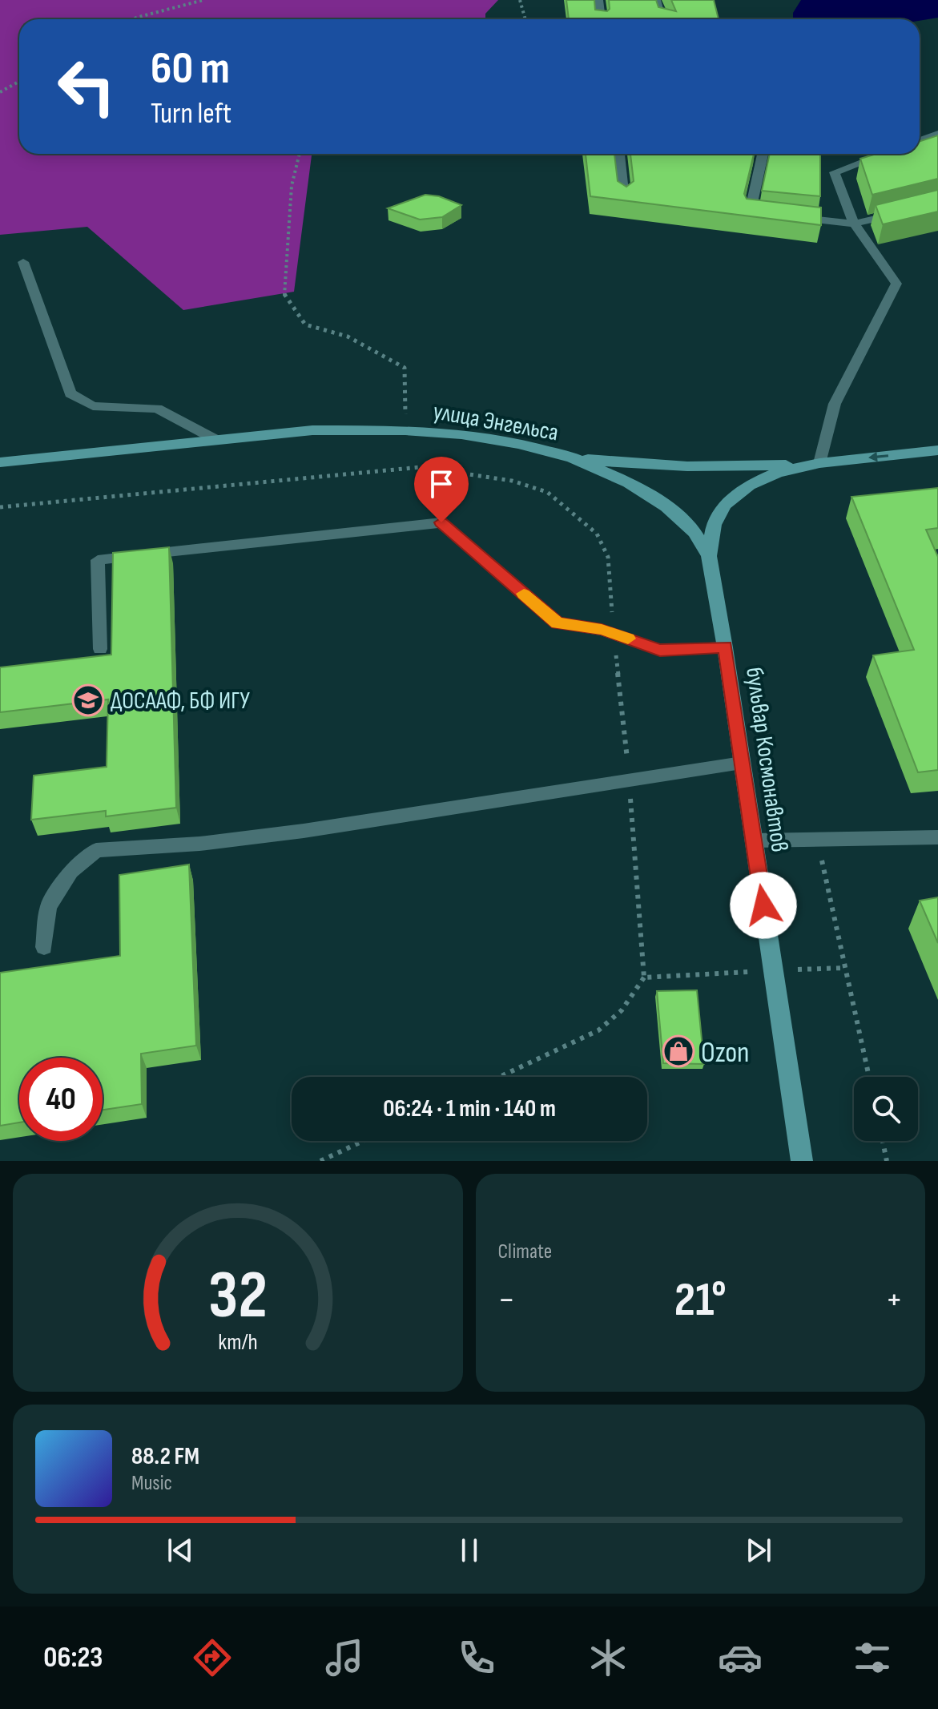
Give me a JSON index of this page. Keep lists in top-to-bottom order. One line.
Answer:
{"streets":{"street":["улица Энгельса","бульвар Космонавтов"]},"crossings":[["улица Энгельса","бульвар Космонавтов"]],"places":{"school or university":["ДОСААФ, БФ ИГУ"],"shop":["Ozon"]},"page":{"turn":["60 m","Turn left"],"limit":"40","trip":"06:24 · 1 min · 140 m","tile":"Climate","heat":["−","21°","+"],"song":["88.2 FM","Music"],"tabs":"06:23","gauge":["32","km/h"]}}
